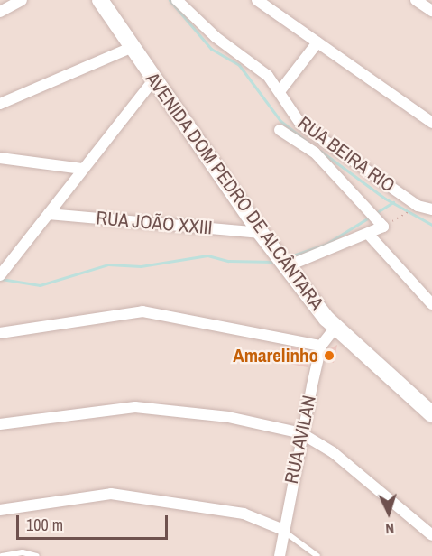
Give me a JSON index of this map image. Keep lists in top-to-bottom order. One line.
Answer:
{"streets":{"street":["RUA BEIRA RIO","AVENIDA DOM PEDRO DE ALCÂNTARA","RUA JOÃO XXIII","RUA AVILAN"]},"crossings":[["AVENIDA DOM PEDRO DE ALCÂNTARA","RUA JOÃO XXIII"],["AVENIDA DOM PEDRO DE ALCÂNTARA","RUA AVILAN"]],"places":["Amarelinho"],"scale_bar":"100 m","north":"bottom"}
